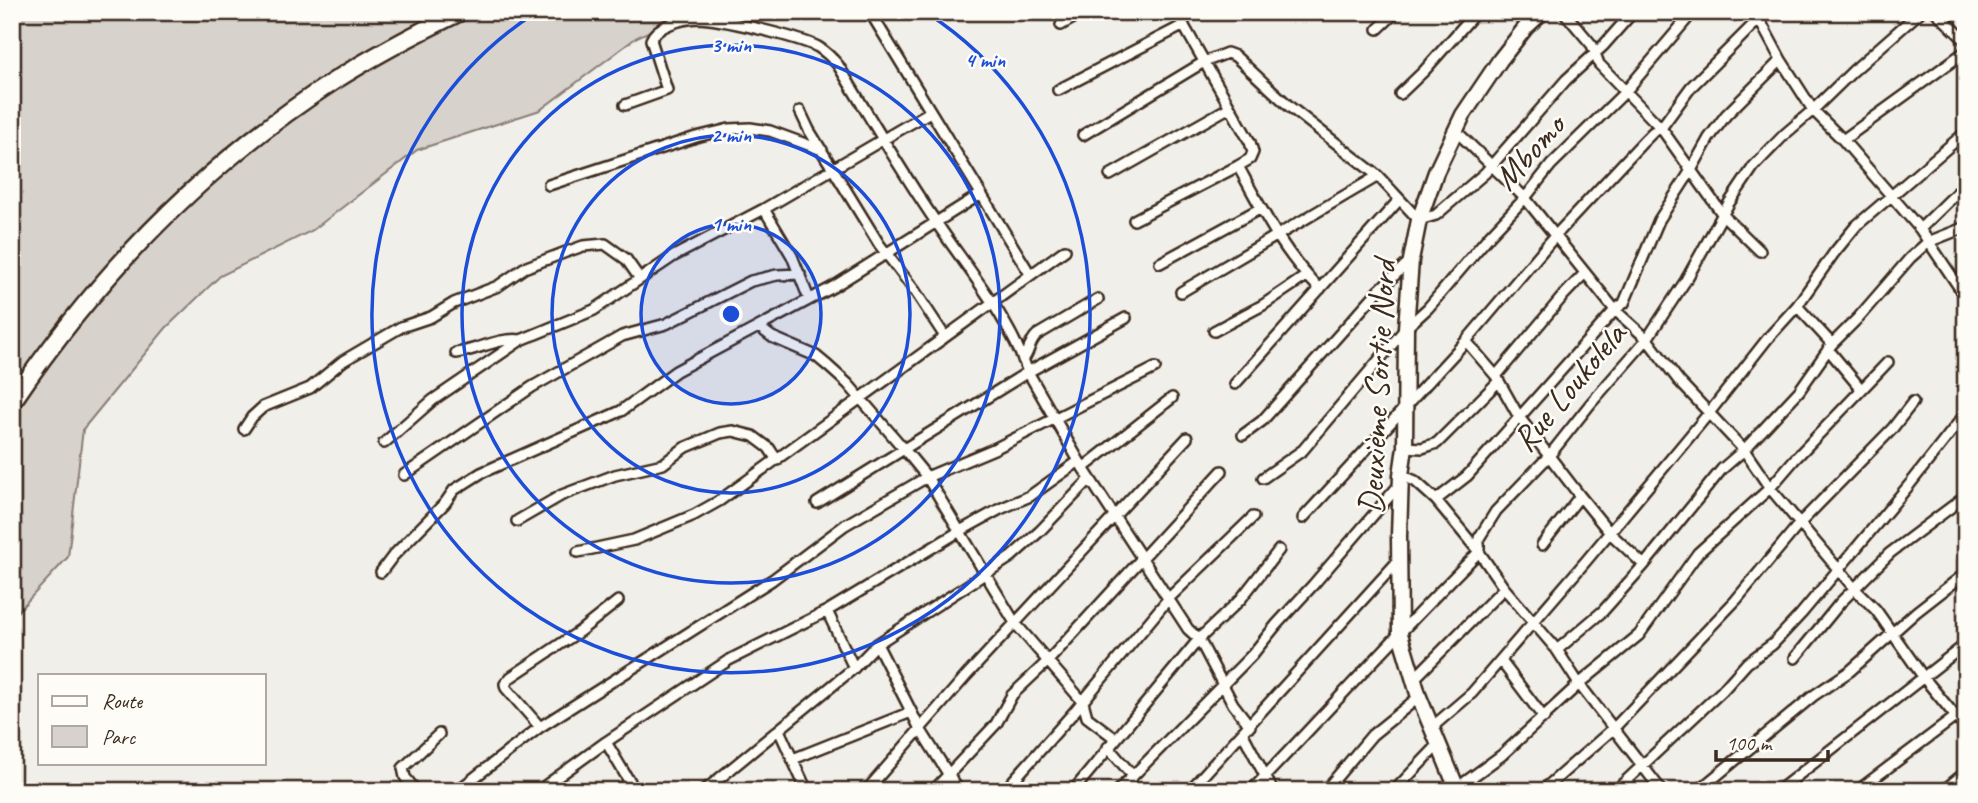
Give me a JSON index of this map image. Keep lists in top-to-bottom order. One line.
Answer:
{"streets":{"main road":["Deuxième Sortie Nord"],"street":["Mbomo","Rue Loukolela"]},"crossings":[["Mbomo","Deuxième Sortie Nord"],["Deuxième Sortie Nord","Rue Loukolela"]],"legend":["Route","Parc"],"scale_bar":"100 m","rings":["3 min","4 min","2 min","1 min"]}
